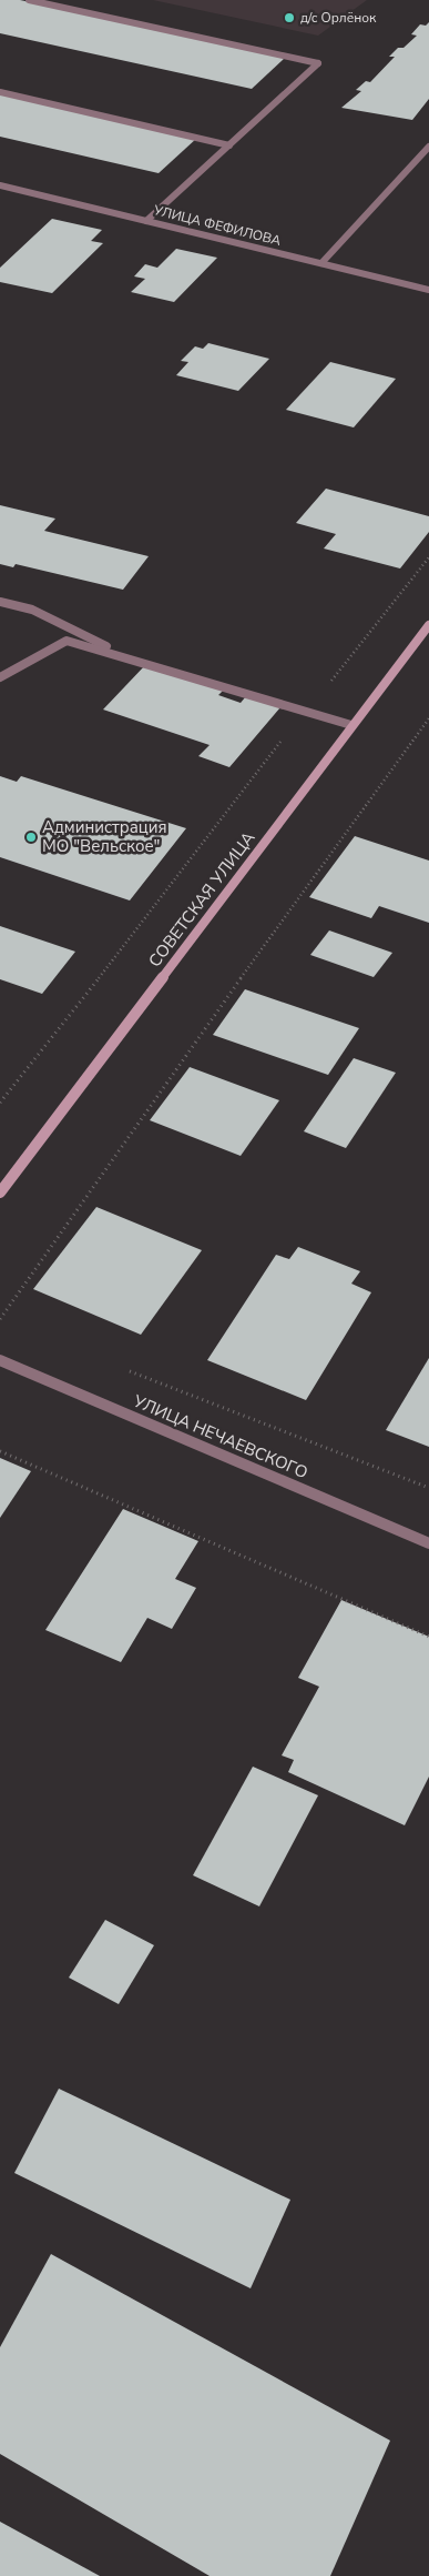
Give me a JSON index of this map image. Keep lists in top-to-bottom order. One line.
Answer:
{"streets":{"main road":["СОВЕТСКАЯ УЛИЦА"],"street":["УЛИЦА ФЕФИЛОВА","УЛИЦА НЕЧАЕВСКОГО"]},"places":["д/с Орлёнок","Администрация МО \"Вельское\""]}
